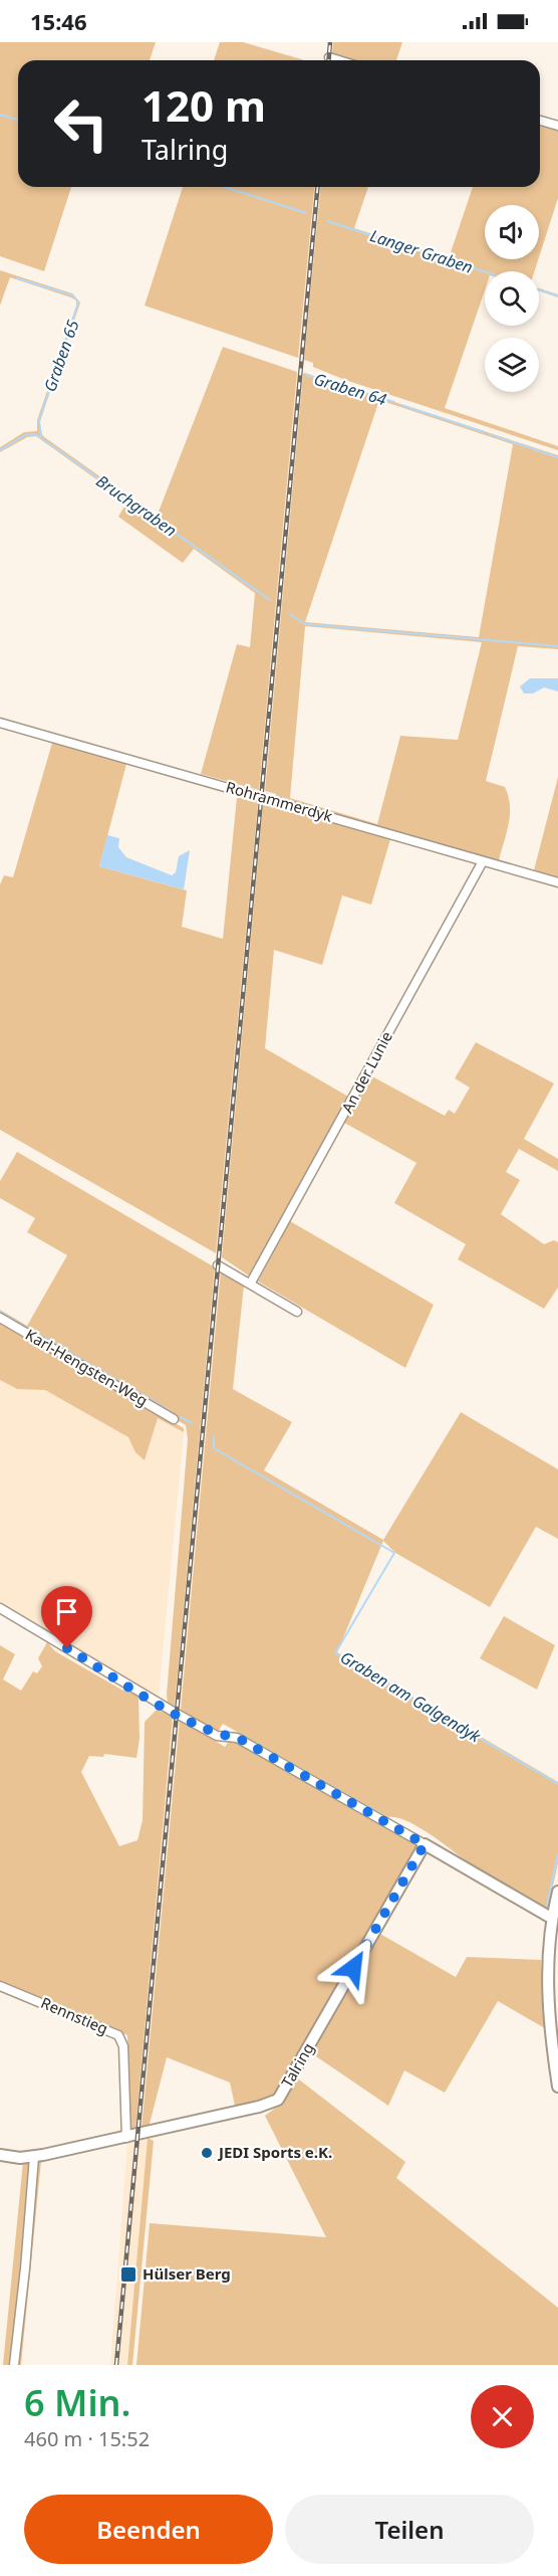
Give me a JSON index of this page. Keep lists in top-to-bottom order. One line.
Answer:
{"streets":{"street":["Rohrammerdyk","An der Lunie","Karl-Hengsten-Weg","Rennstieg","Talring"]},"crossings":[["Rohrammerdyk","An der Lunie"],["Rennstieg","Talring"]],"water":["Langer Graben","Graben 65","Graben 64","Bruchgraben","Graben am Galgendyk"],"places":{"other":["JEDI Sports e.K."],"transit":["Hülser Berg"]},"page":{"status":"15:46","turn":["120 m","Talring"],"heading":["6 Min.","460 m · 15:52"],"buttons":["Beenden","Teilen"]}}
